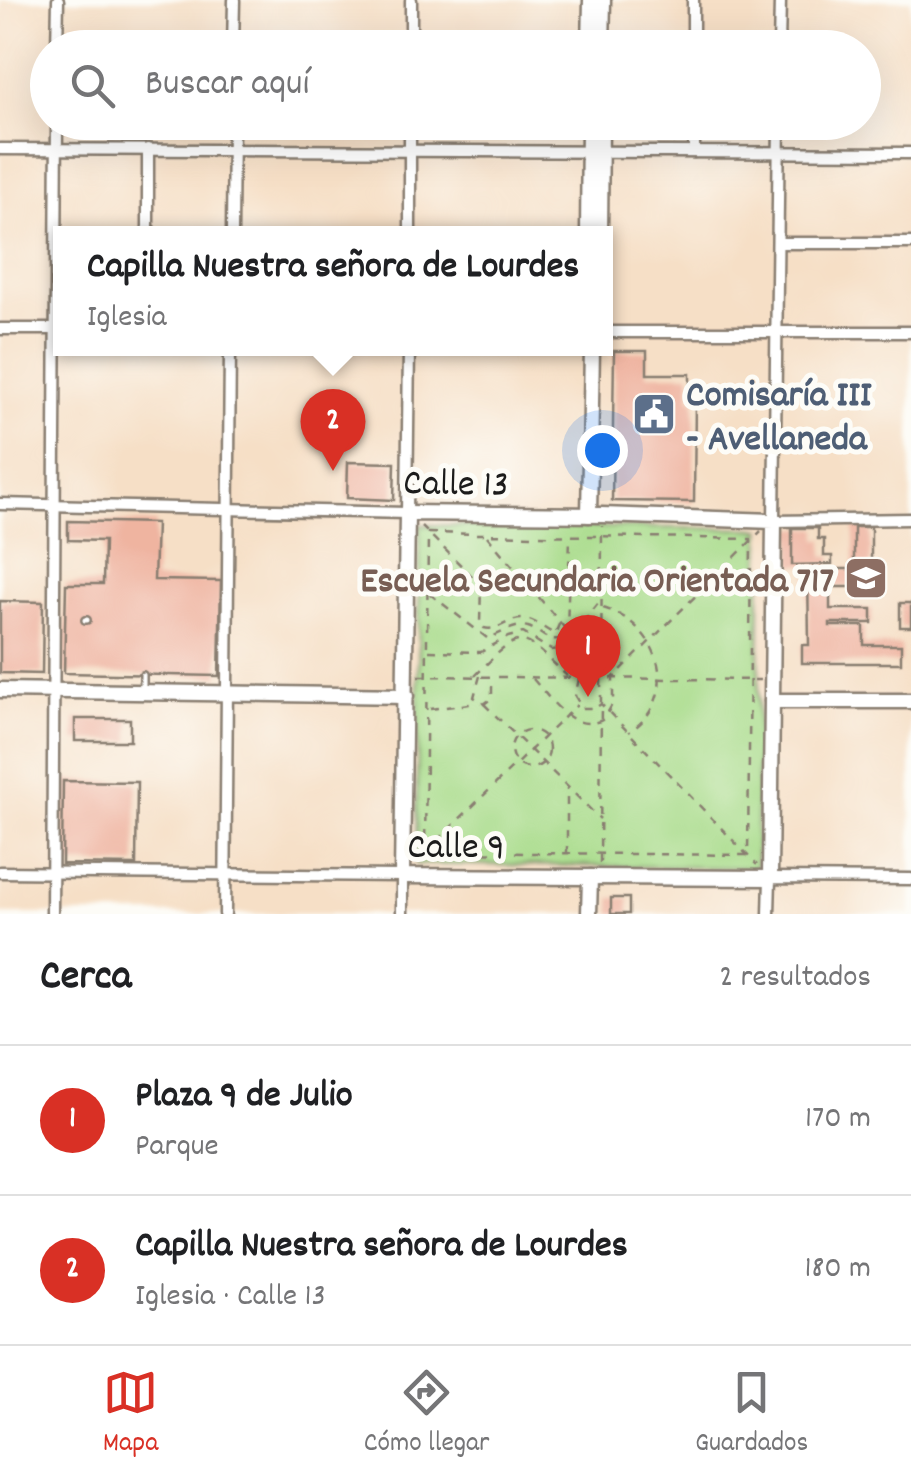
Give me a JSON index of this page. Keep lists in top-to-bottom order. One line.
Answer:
{"streets":{"street":["Calle 13","Calle 9"]},"places":{"public building":["Comisaría III - Avellaneda"],"school or university":["Escuela Secundaria Orientada 717"]},"page":{"search":"Buscar aquí","popup":["Capilla Nuestra señora de Lourdes","Iglesia"],"pins":["2","1"],"heading":["Cerca","2 resultados"],"list":[{"mark":"1","name":"Plaza 9 de Julio","note":"Parque","value":"170 m"},{"mark":"2","name":"Capilla Nuestra señora de Lourdes","note":"Iglesia · Calle 13","value":"180 m"}],"nav":["Mapa","Cómo llegar","Guardados"]}}
